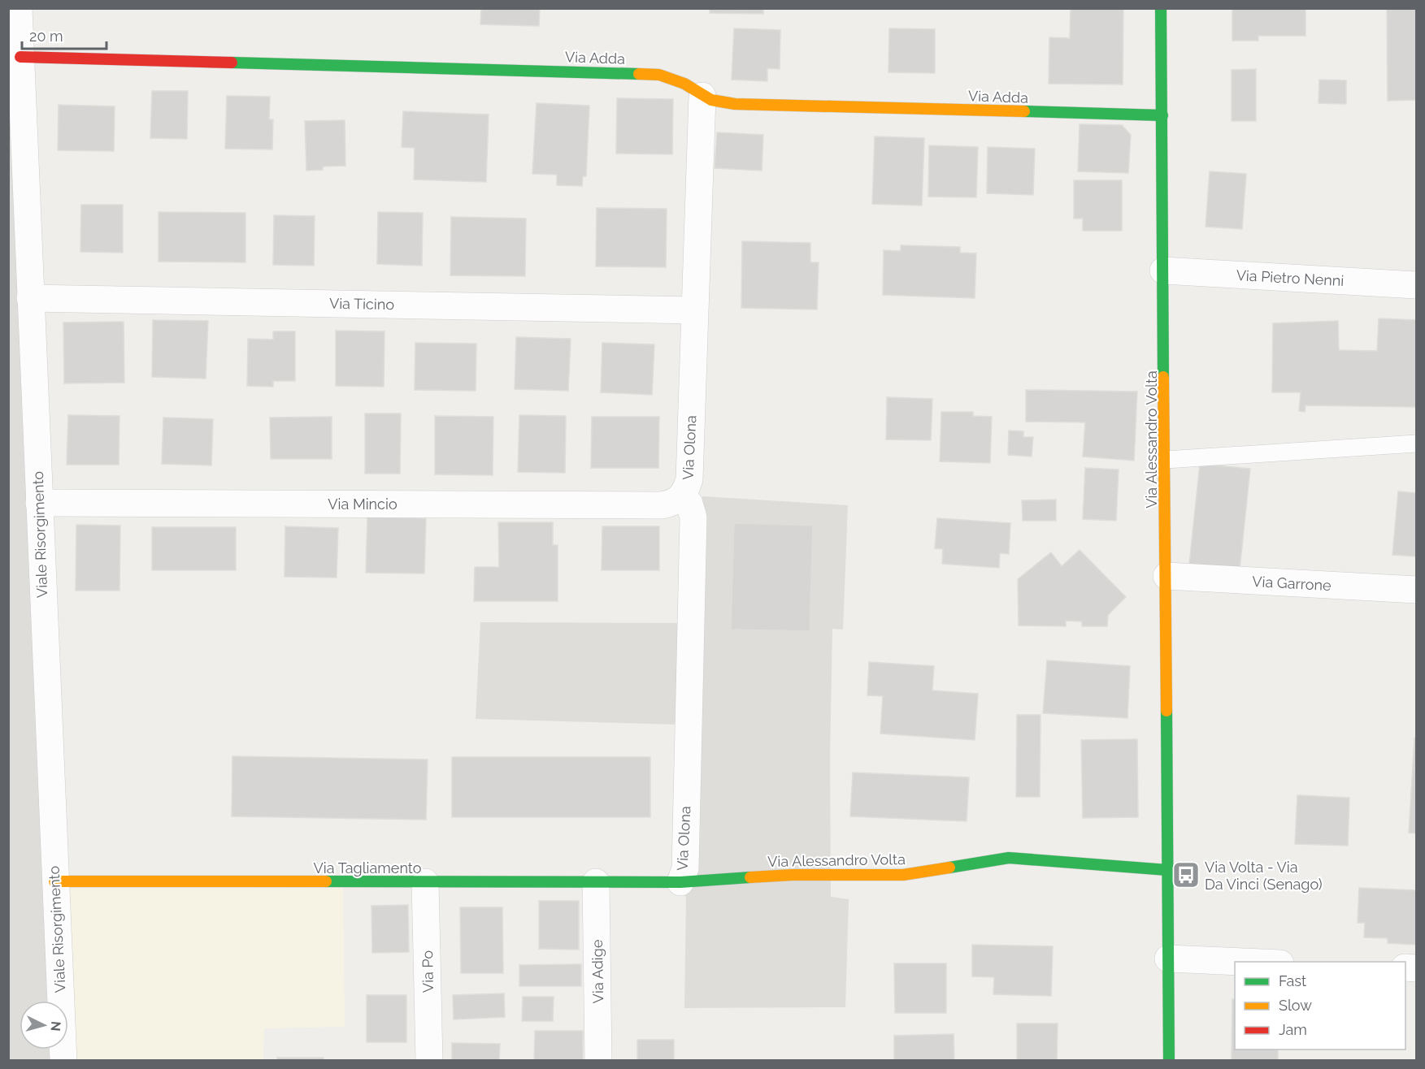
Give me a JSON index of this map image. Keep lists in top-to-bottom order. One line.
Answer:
{"streets":{"street":["Via Adda","Via Pietro Nenni","Via Ticino","Via Alessandro Volta","Via Olona","Via Mincio","Viale Risorgimento","Via Garrone","Via Tagliamento","Via Po","Via Adige"]},"crossings":[["Via Adda","Via Alessandro Volta"],["Via Adda","Via Olona"],["Via Adda","Viale Risorgimento"],["Via Pietro Nenni","Via Alessandro Volta"],["Via Ticino","Via Olona"],["Via Ticino","Viale Risorgimento"],["Via Alessandro Volta","Via Olona"],["Via Alessandro Volta","Via Garrone"],["Via Alessandro Volta","Via Tagliamento"],["Via Olona","Via Mincio"],["Via Olona","Via Tagliamento"],["Via Mincio","Viale Risorgimento"],["Viale Risorgimento","Via Tagliamento"],["Via Tagliamento","Via Po"],["Via Tagliamento","Via Adige"]],"places":{"bus stop":["Via Volta - Via Da Vinci (Senago)"]},"legend":["Fast","Slow","Jam"],"scale_bar":"20 m","north":"right"}
